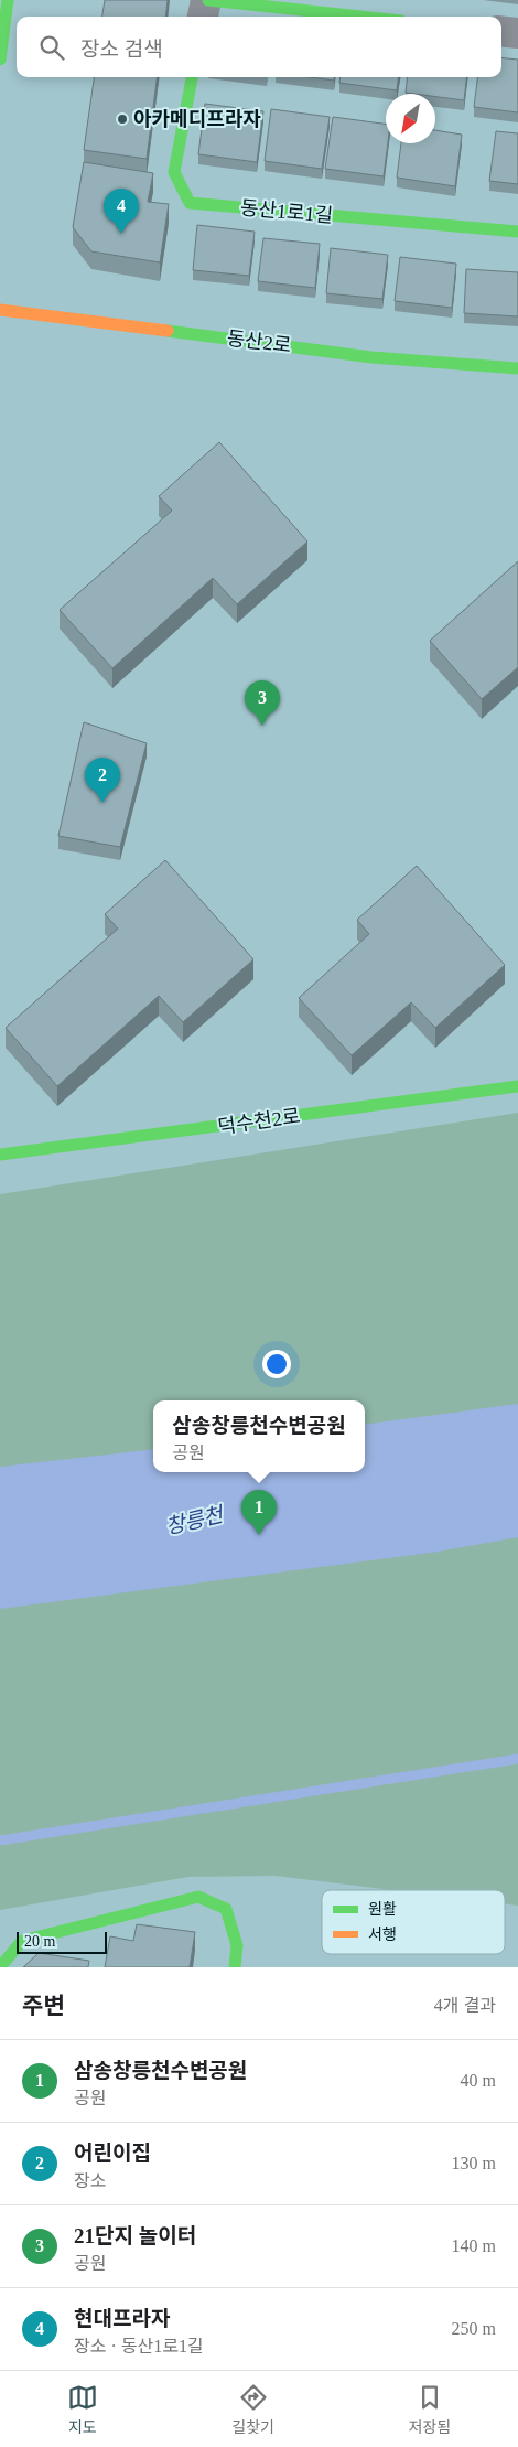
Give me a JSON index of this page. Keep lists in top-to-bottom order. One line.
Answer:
{"streets":{"street":["동산1로1길","동산2로","덕수천2로"]},"water":["창릉천"],"places":["아카메디프라자"],"legend":["원활","서행"],"scale_bar":"20 m","north":"bottom left","page":{"search":"장소 검색","pins":["4","3","2","1"],"popup":["삼송창릉천수변공원","공원"],"scale":"20 m","heading":["주변","4개 결과"],"list":[{"mark":"1","name":"삼송창릉천수변공원","note":"공원","value":"40 m"},{"mark":"2","name":"어린이집","note":"장소","value":"130 m"},{"mark":"3","name":"21단지 놀이터","note":"공원","value":"140 m"},{"mark":"4","name":"현대프라자","note":"장소 · 동산1로1길","value":"250 m"}],"nav":["지도","길찾기","저장됨"]}}
